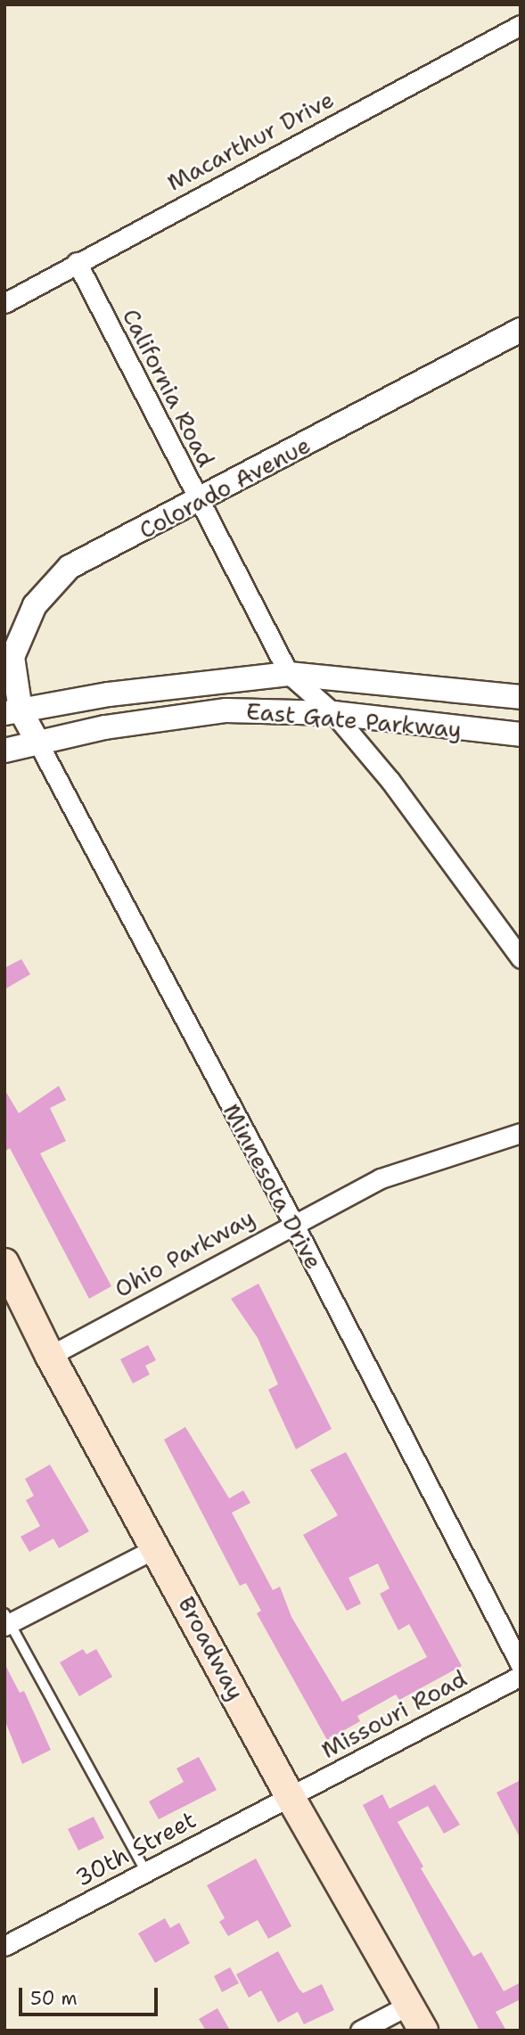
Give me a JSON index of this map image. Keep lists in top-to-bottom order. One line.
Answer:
{"streets":{"main road":["Broadway"],"street":["Macarthur Drive","California Road","Colorado Avenue","East Gate Parkway","Minnesota Drive","Ohio Parkway","Missouri Road","30th Street"]},"crossings":[["Macarthur Drive","California Road"],["California Road","Colorado Avenue"],["California Road","East Gate Parkway"],["Colorado Avenue","East Gate Parkway"],["Colorado Avenue","Minnesota Drive"],["East Gate Parkway","Minnesota Drive"],["Minnesota Drive","Ohio Parkway"],["Ohio Parkway","Broadway"],["Broadway","Missouri Road"],["Broadway","30th Street"],["Missouri Road","30th Street"]],"scale_bar":"50 m"}
